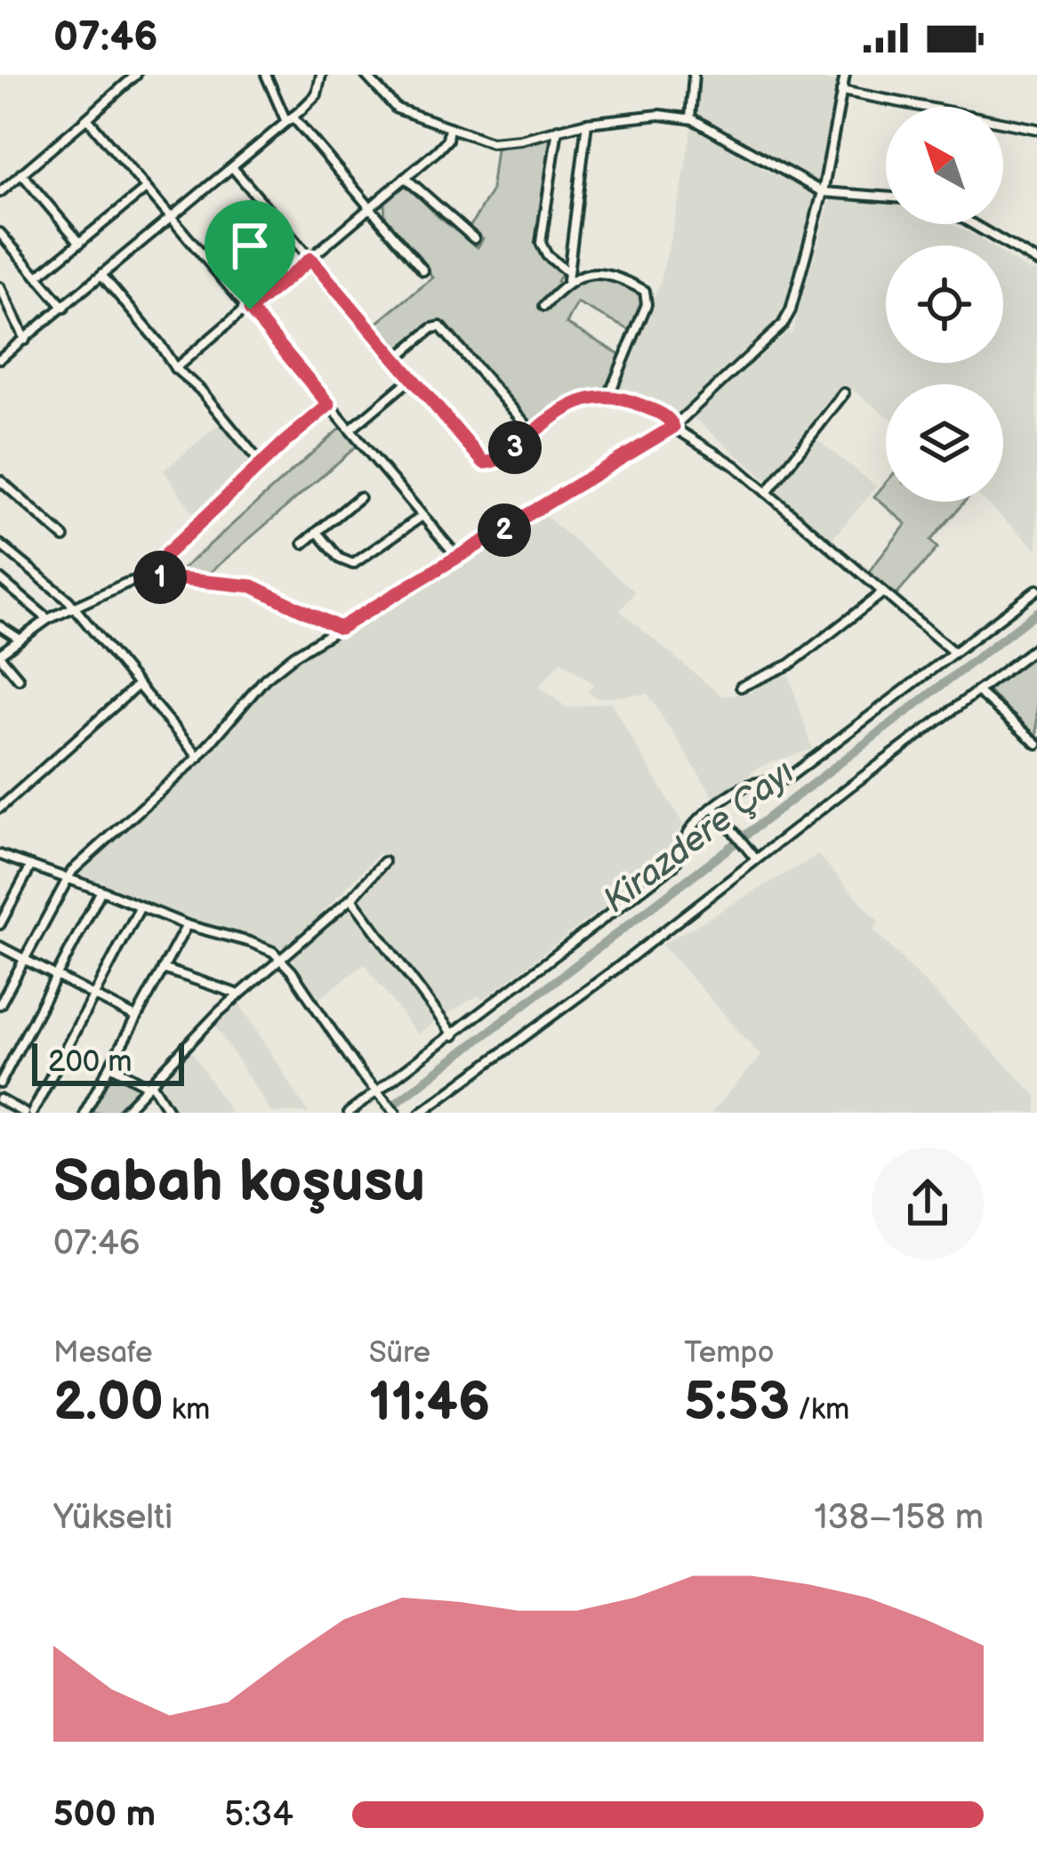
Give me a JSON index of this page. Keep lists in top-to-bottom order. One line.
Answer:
{"water":["Kirazdere Çayı"],"scale_bar":"200 m","north":"top left","page":{"status":"07:46","pins":["3","2","1"],"scale":"200 m","heading":["Sabah koşusu","07:46"],"stats":[["Mesafe","2.00 km"],["Süre","11:46"],["Tempo","5:53 /km"]],"chart":["Yükselti","138–158 m"],"list":[{"name":"500 m","note":"5:34"}]}}
